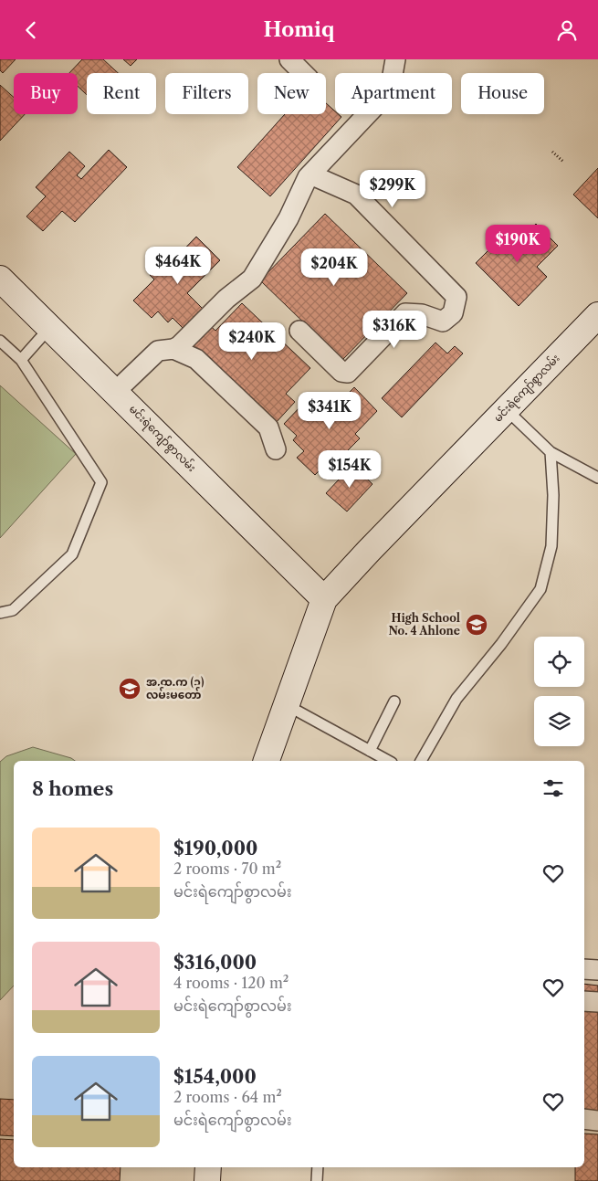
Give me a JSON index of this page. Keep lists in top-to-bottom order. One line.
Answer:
{"streets":{"main road":["မင်းရဲကျော်စွာလမ်း"]},"places":{"school or university":["High School No. 4 Ahlone","အ.ထ.က (၁) လမ်းမတော်"]},"page":{"header":"Homiq","chip":["Buy","Rent","Filters","New","Apartment","House"],"price":["$299K","$190K","$464K","$204K","$316K","$240K","$341K","$154K"],"heading":"8 homes","list":[{"name":"$190,000","note":"2 rooms · 70 m² · မင်းရဲကျော်စွာလမ်း"},{"name":"$316,000","note":"4 rooms · 120 m² · မင်းရဲကျော်စွာလမ်း"},{"name":"$154,000","note":"2 rooms · 64 m² · မင်းရဲကျော်စွာလမ်း"}]}}
